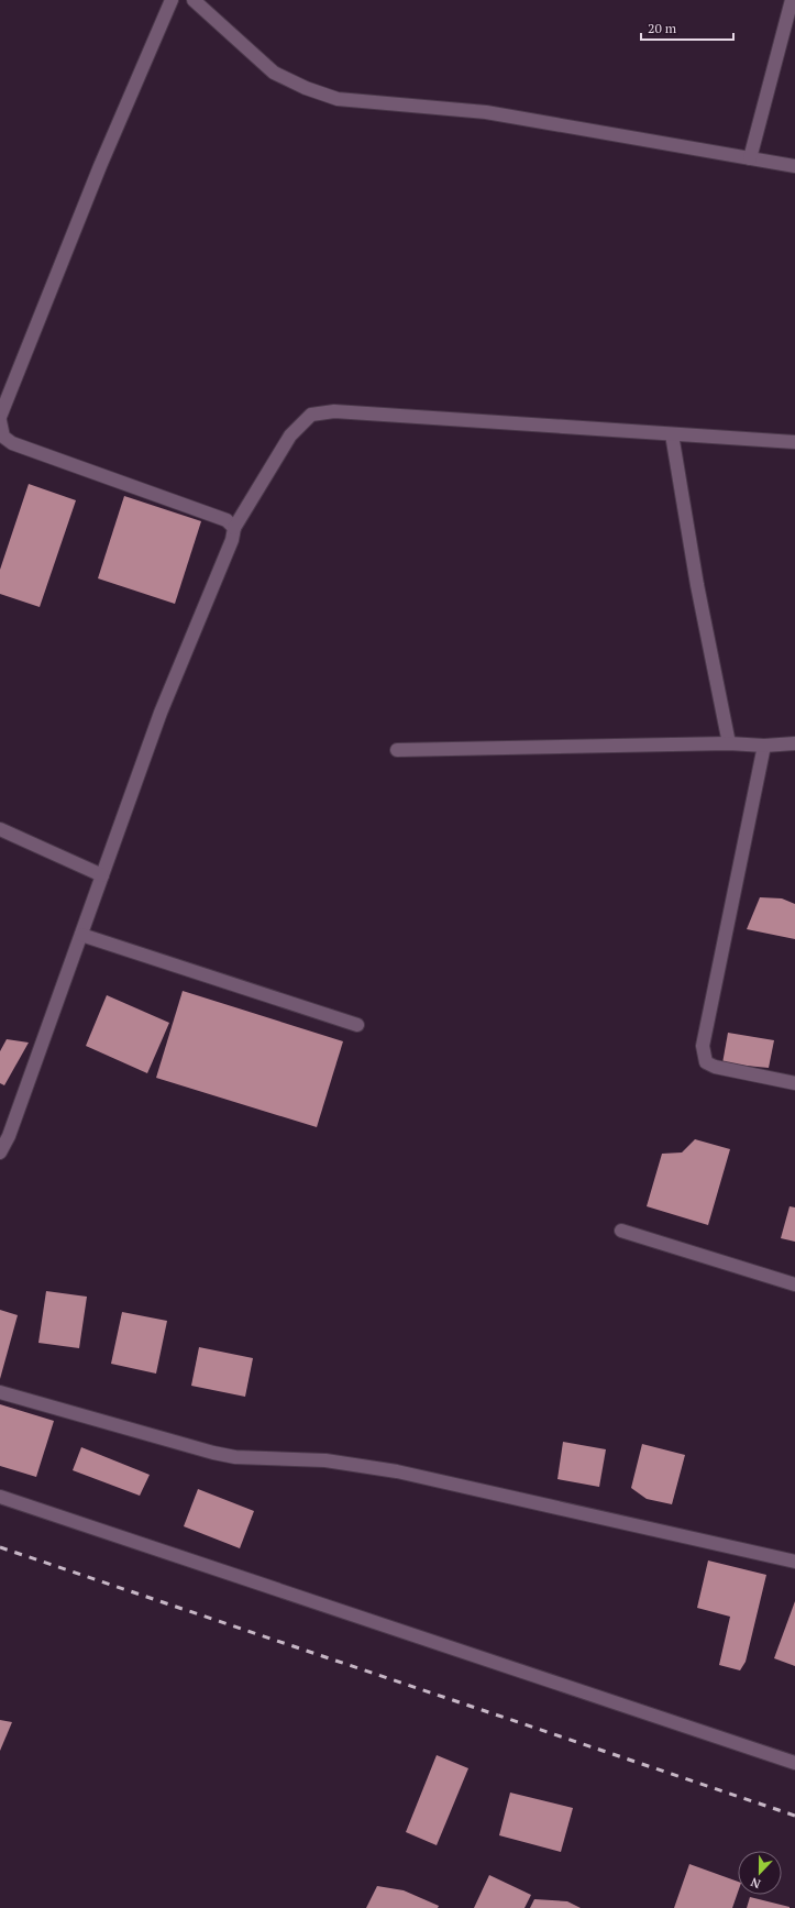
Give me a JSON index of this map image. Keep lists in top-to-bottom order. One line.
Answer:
{"scale_bar":"20 m","north":"bottom"}
